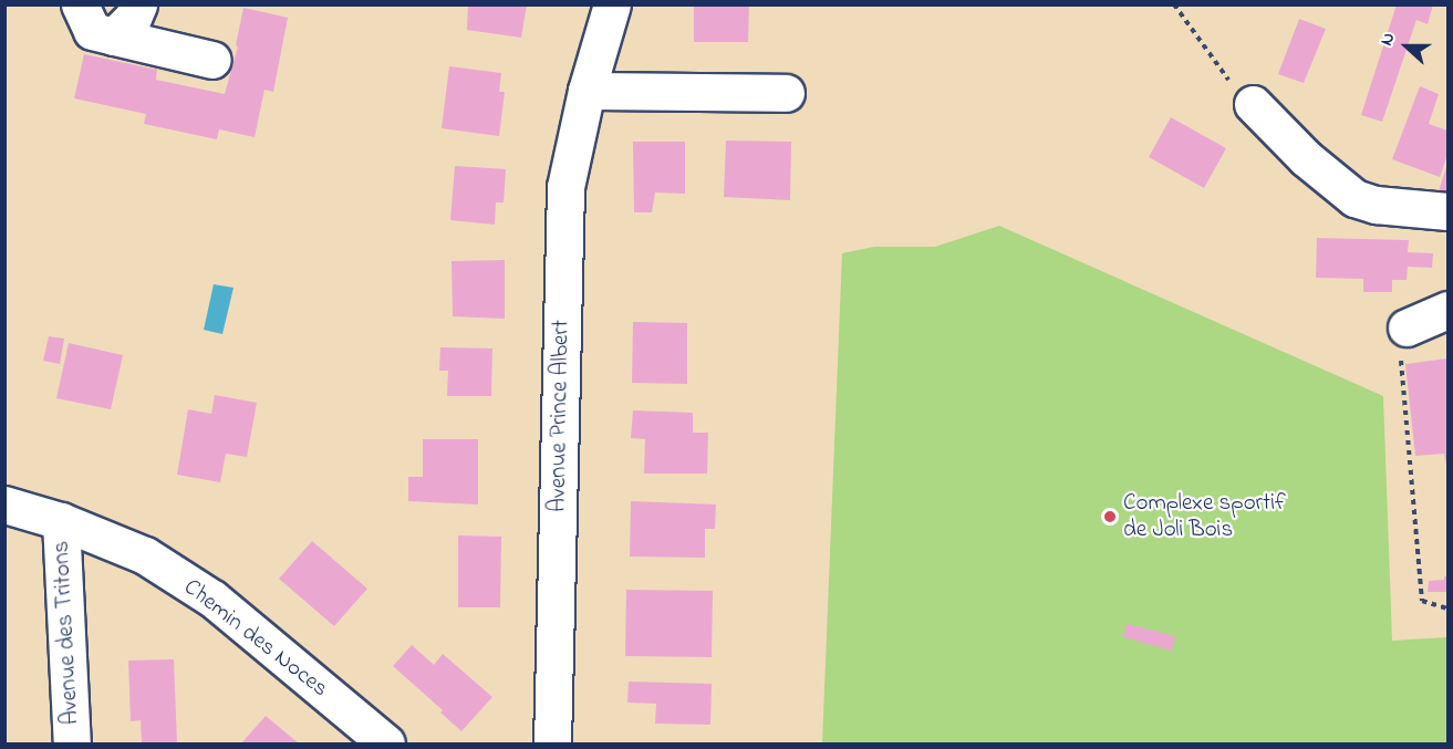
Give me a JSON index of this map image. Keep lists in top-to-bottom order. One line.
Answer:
{"streets":{"street":["Avenue Prince Albert","Avenue des Tritons","Chemin des Noces"]},"crossings":[["Avenue des Tritons","Chemin des Noces"]],"places":["Complexe sportif de Joli Bois"],"north":"left"}
